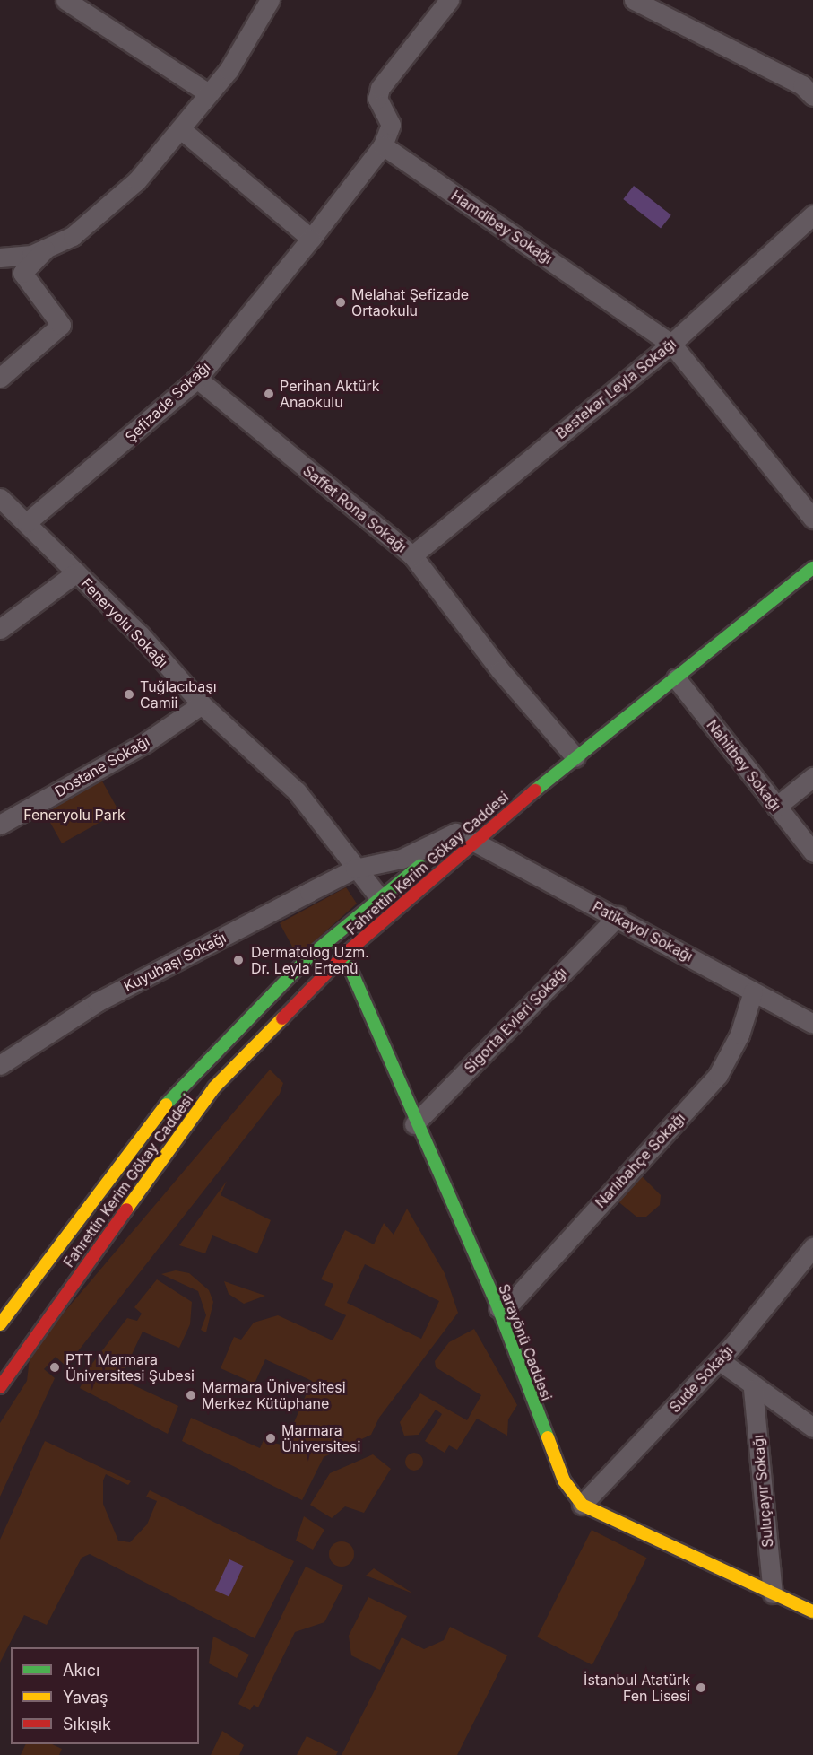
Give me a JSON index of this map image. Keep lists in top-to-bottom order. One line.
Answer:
{"streets":{"main road":["Fahrettin Kerim Gökay Caddesi","Sarayönü Caddesi"],"street":["Hamdibey Sokağı","Bestekar Leyla Sokağı","Şefizade Sokağı","Saffet Rona Sokağı","Feneryolu Sokağı","Nahitbey Sokağı","Dostane Sokağı","Patikayol Sokağı","Kuyubaşı Sokağı","Sigorta Evleri Sokağı","Narlıbahçe Sokağı","Sude Sokağı","Suluçayır Sokağı"]},"crossings":[["Hamdibey Sokağı","Bestekar Leyla Sokağı"],["Bestekar Leyla Sokağı","Saffet Rona Sokağı"],["Şefizade Sokağı","Saffet Rona Sokağı"],["Şefizade Sokağı","Feneryolu Sokağı"],["Saffet Rona Sokağı","Fahrettin Kerim Gökay Caddesi"],["Feneryolu Sokağı","Dostane Sokağı"],["Feneryolu Sokağı","Fahrettin Kerim Gökay Caddesi"],["Feneryolu Sokağı","Kuyubaşı Sokağı"],["Nahitbey Sokağı","Fahrettin Kerim Gökay Caddesi"],["Fahrettin Kerim Gökay Caddesi","Patikayol Sokağı"],["Fahrettin Kerim Gökay Caddesi","Kuyubaşı Sokağı"],["Fahrettin Kerim Gökay Caddesi","Sarayönü Caddesi"],["Patikayol Sokağı","Kuyubaşı Sokağı"],["Patikayol Sokağı","Sigorta Evleri Sokağı"],["Patikayol Sokağı","Narlıbahçe Sokağı"],["Sigorta Evleri Sokağı","Sarayönü Caddesi"],["Narlıbahçe Sokağı","Sarayönü Caddesi"],["Sarayönü Caddesi","Sude Sokağı"],["Sarayönü Caddesi","Suluçayır Sokağı"]],"parks":["Feneryolu Park"],"places":["Melahat Şefizade Ortaokulu","Perihan Aktürk Anaokulu","Tuğlacıbaşı Camii","Dermatolog Uzm. Dr. Leyla Ertenü","PTT Marmara Üniversitesi Şubesi","Marmara Üniversitesi Merkez Kütüphane","Marmara Üniversitesi","İstanbul Atatürk Fen Lisesi"],"legend":["Akıcı","Yavaş","Sıkışık"]}
